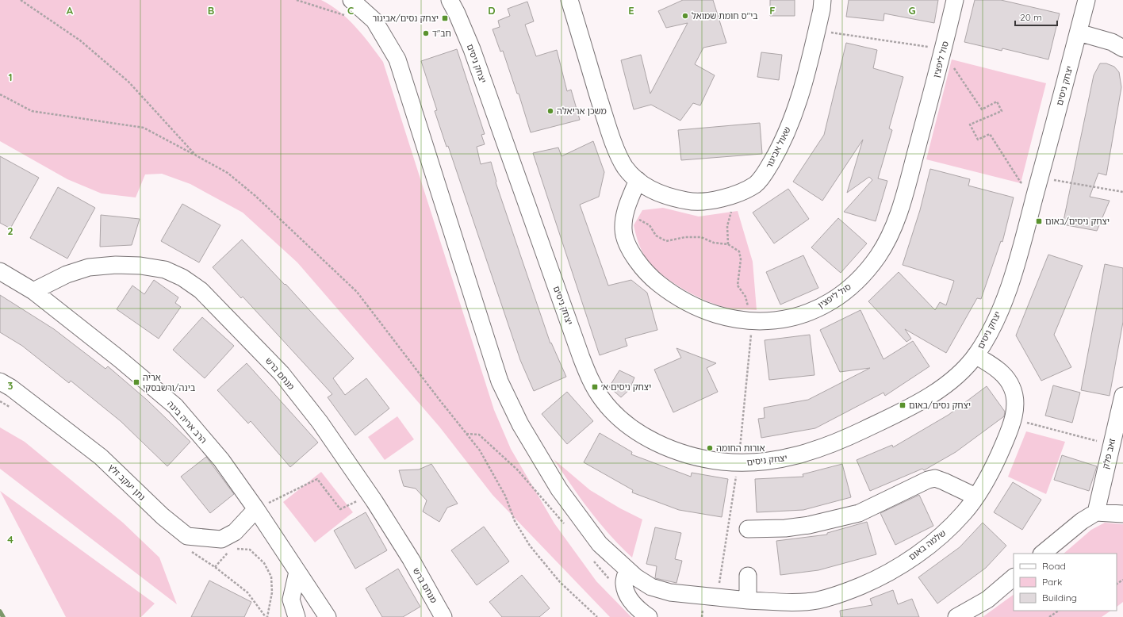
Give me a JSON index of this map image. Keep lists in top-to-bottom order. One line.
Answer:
{"streets":{"street":["סול ליפצין","יצחק ניסים","שאול אביגור","מנחם ברש","הרב אריה בינה","זאב פלק","נתן יעקב זלץ","שלמה באום"]},"crossings":[["סול ליפצין","שאול אביגור"],["יצחק ניסים","שלמה באום"],["מנחם ברש","הרב אריה בינה"],["הרב אריה בינה","נתן יעקב זלץ"]],"places":{"other":["בי\"ס חומת שמואל","חב\"ד","משכן אריאלה","אורות החומה"],"transit":["יצחק נסים/אביגור","יצחק ניסים/באום","אריה בינה/ורשבסקי","יצחק ניסים א׳","יצחק נסים/באום"]},"legend":["Road","Park","Building"],"scale_bar":"20 m","grid":{"columns":["A","B","C","D","E","F","G"],"rows":["1","2","3","4"]}}
